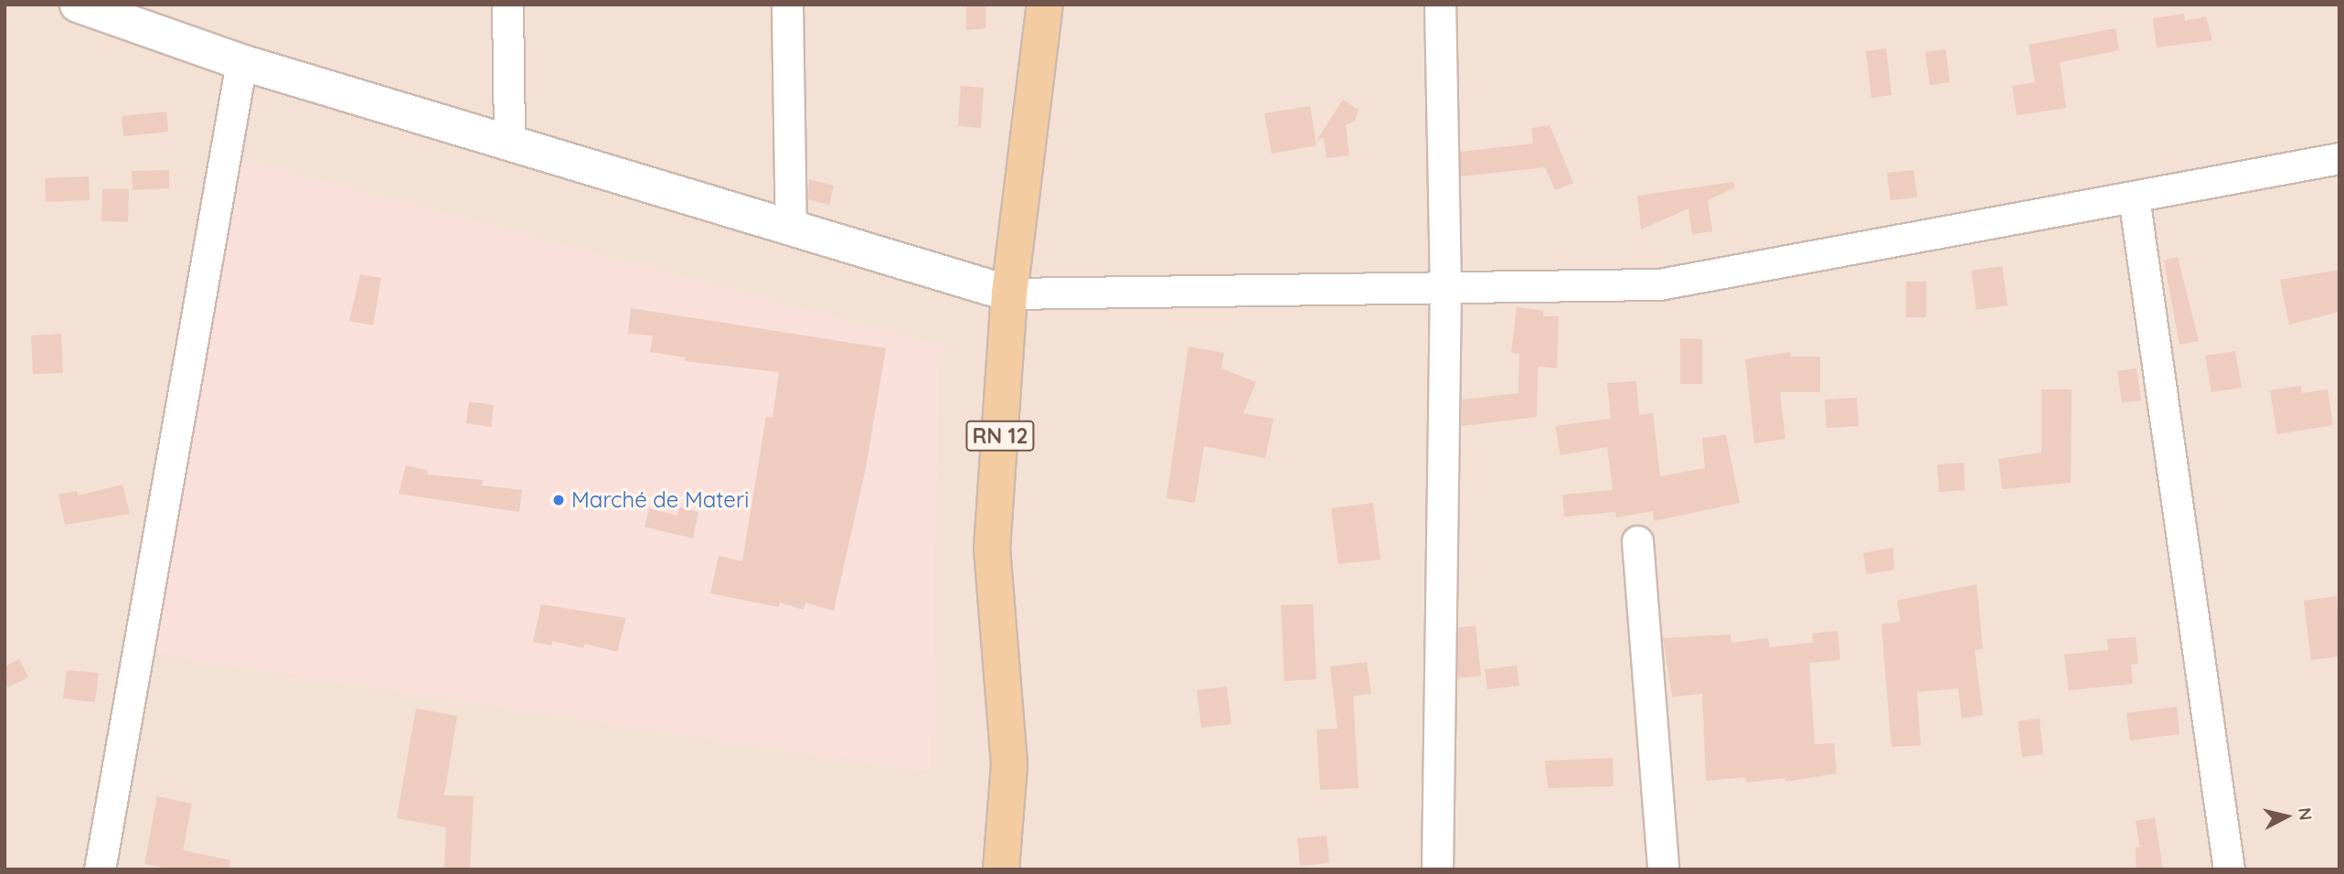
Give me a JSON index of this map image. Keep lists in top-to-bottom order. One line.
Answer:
{"streets":{"main road":["RN 12"]},"places":["Marché de Materi"],"north":"right"}
